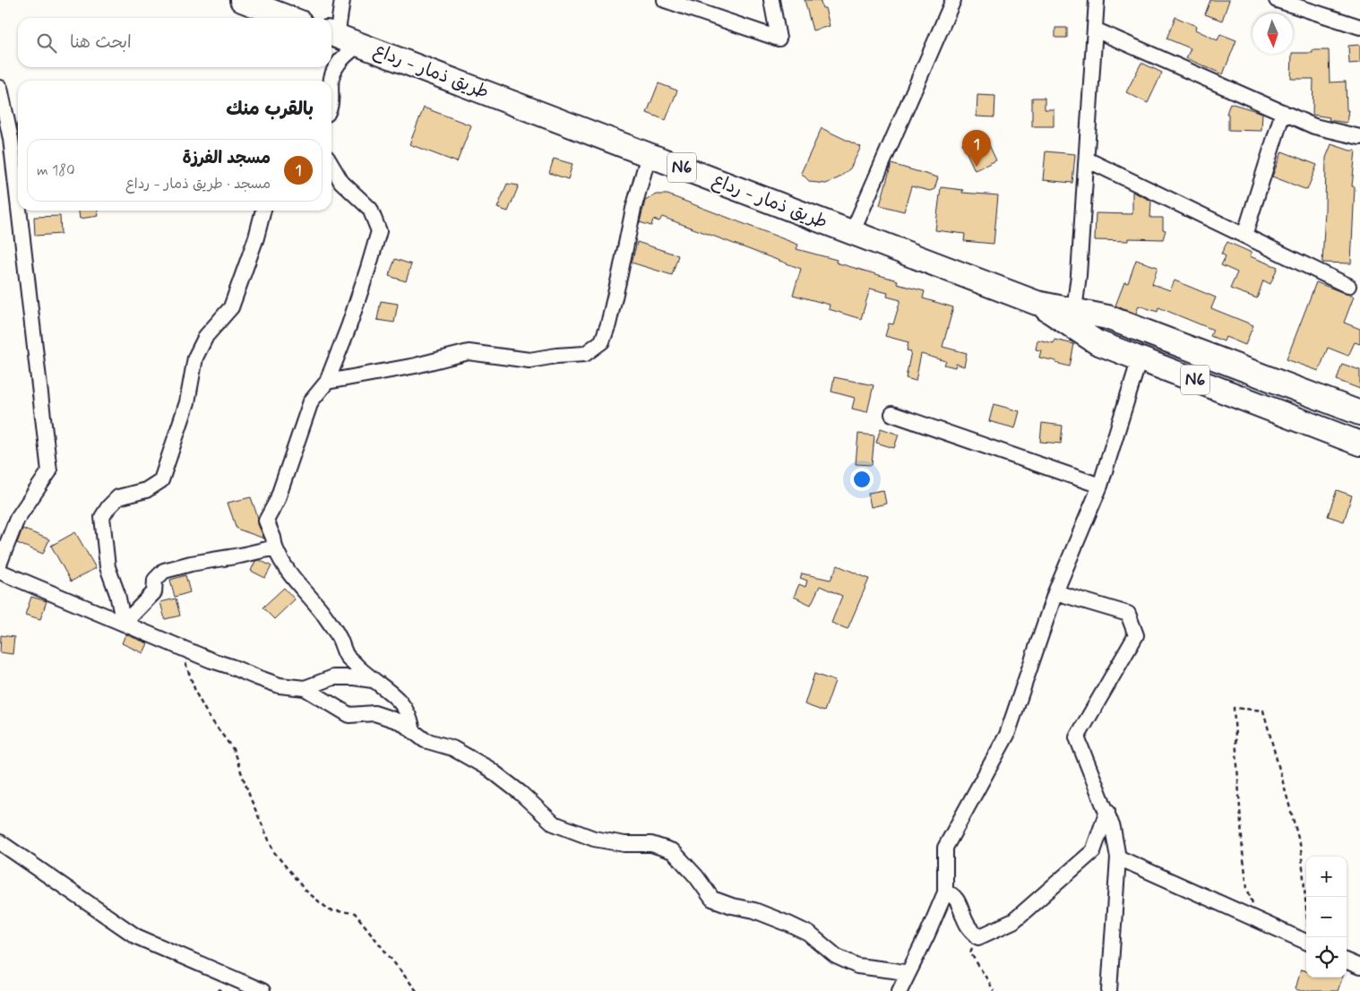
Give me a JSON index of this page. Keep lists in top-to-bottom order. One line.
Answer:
{"streets":{"main road":["طريق ذمار - رداع","N6"]},"crossings":[["طريق ذمار - رداع","N6"]],"north":"bottom","page":{"search":"ابحث هنا","heading":"بالقرب منك","pins":"1","list":[{"mark":"1","name":"مسجد الفرزة","note":"مسجد · طريق ذمار - رداع","value":"180 m"}],"map_buttons":["+","−"]}}
